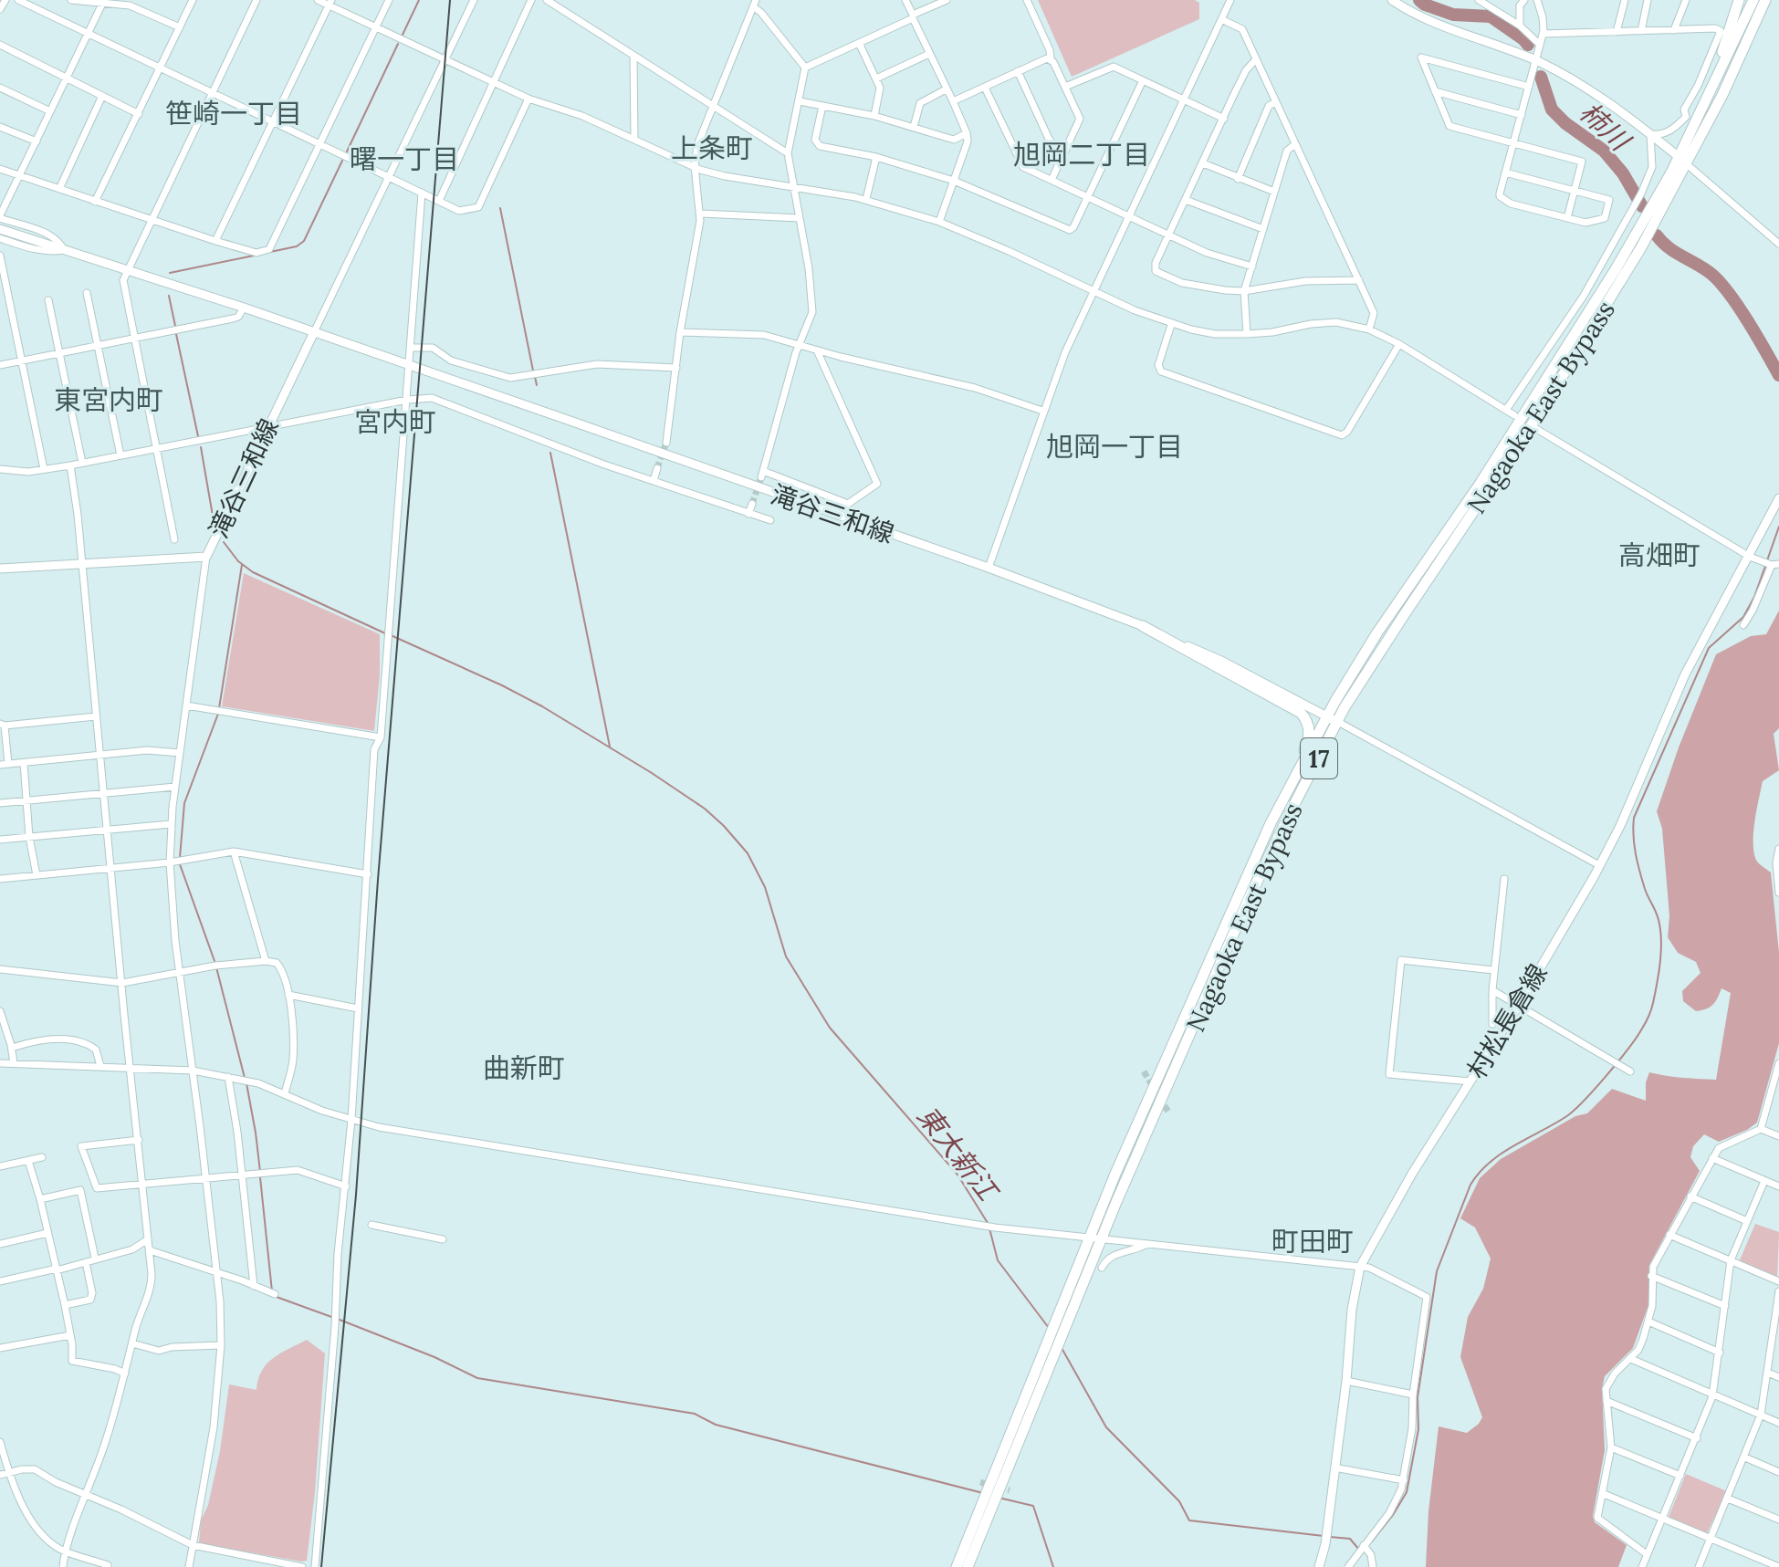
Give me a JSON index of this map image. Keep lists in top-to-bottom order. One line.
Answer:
{"streets":{"highway":["Nagaoka East Bypass","17"],"main road":["滝谷三和線","村松長倉線"]},"crossings":[["Nagaoka East Bypass","滝谷三和線"]],"districts":["笹崎一丁目","上条町","旭岡二丁目","曙一丁目","東宮内町","宮内町","旭岡一丁目","高畑町","曲新町","町田町"],"water":["柿川","東大新江"]}
